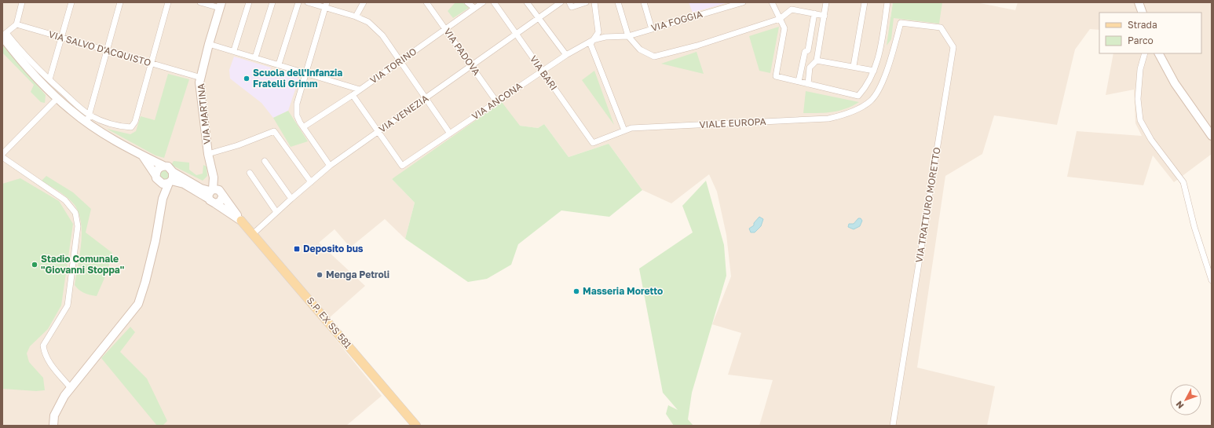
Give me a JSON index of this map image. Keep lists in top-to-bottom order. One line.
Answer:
{"streets":{"main road":["S.P. EX SS 581"],"street":["VIA FOGGIA","VIA SALVO D'ACQUISTO","VIA PADOVA","VIA TORINO","VIA BARI","VIA ANCONA","VIA MARTINA","VIA VENEZIA","VIALE EUROPA","VIA TRATTURO MORETTO"]},"crossings":[["VIA FOGGIA","VIA ANCONA"],["VIA SALVO D'ACQUISTO","VIA MARTINA"],["VIA PADOVA","VIA TORINO"],["VIA PADOVA","VIA ANCONA"],["VIA PADOVA","VIA VENEZIA"],["VIA BARI","VIA ANCONA"],["VIA BARI","VIA VENEZIA"],["VIA BARI","VIALE EUROPA"],["VIA ANCONA","VIA VENEZIA"],["VIA VENEZIA","S.P. EX SS 581"],["VIALE EUROPA","VIA TRATTURO MORETTO"]],"places":{"other":["Scuola dell'Infanzia Fratelli Grimm","Stadio Comunale \"Giovanni Stoppa\"","Menga Petroli","Masseria Moretto"],"transit":["Deposito bus"]},"legend":["Strada","Parco"],"north":"bottom left"}
